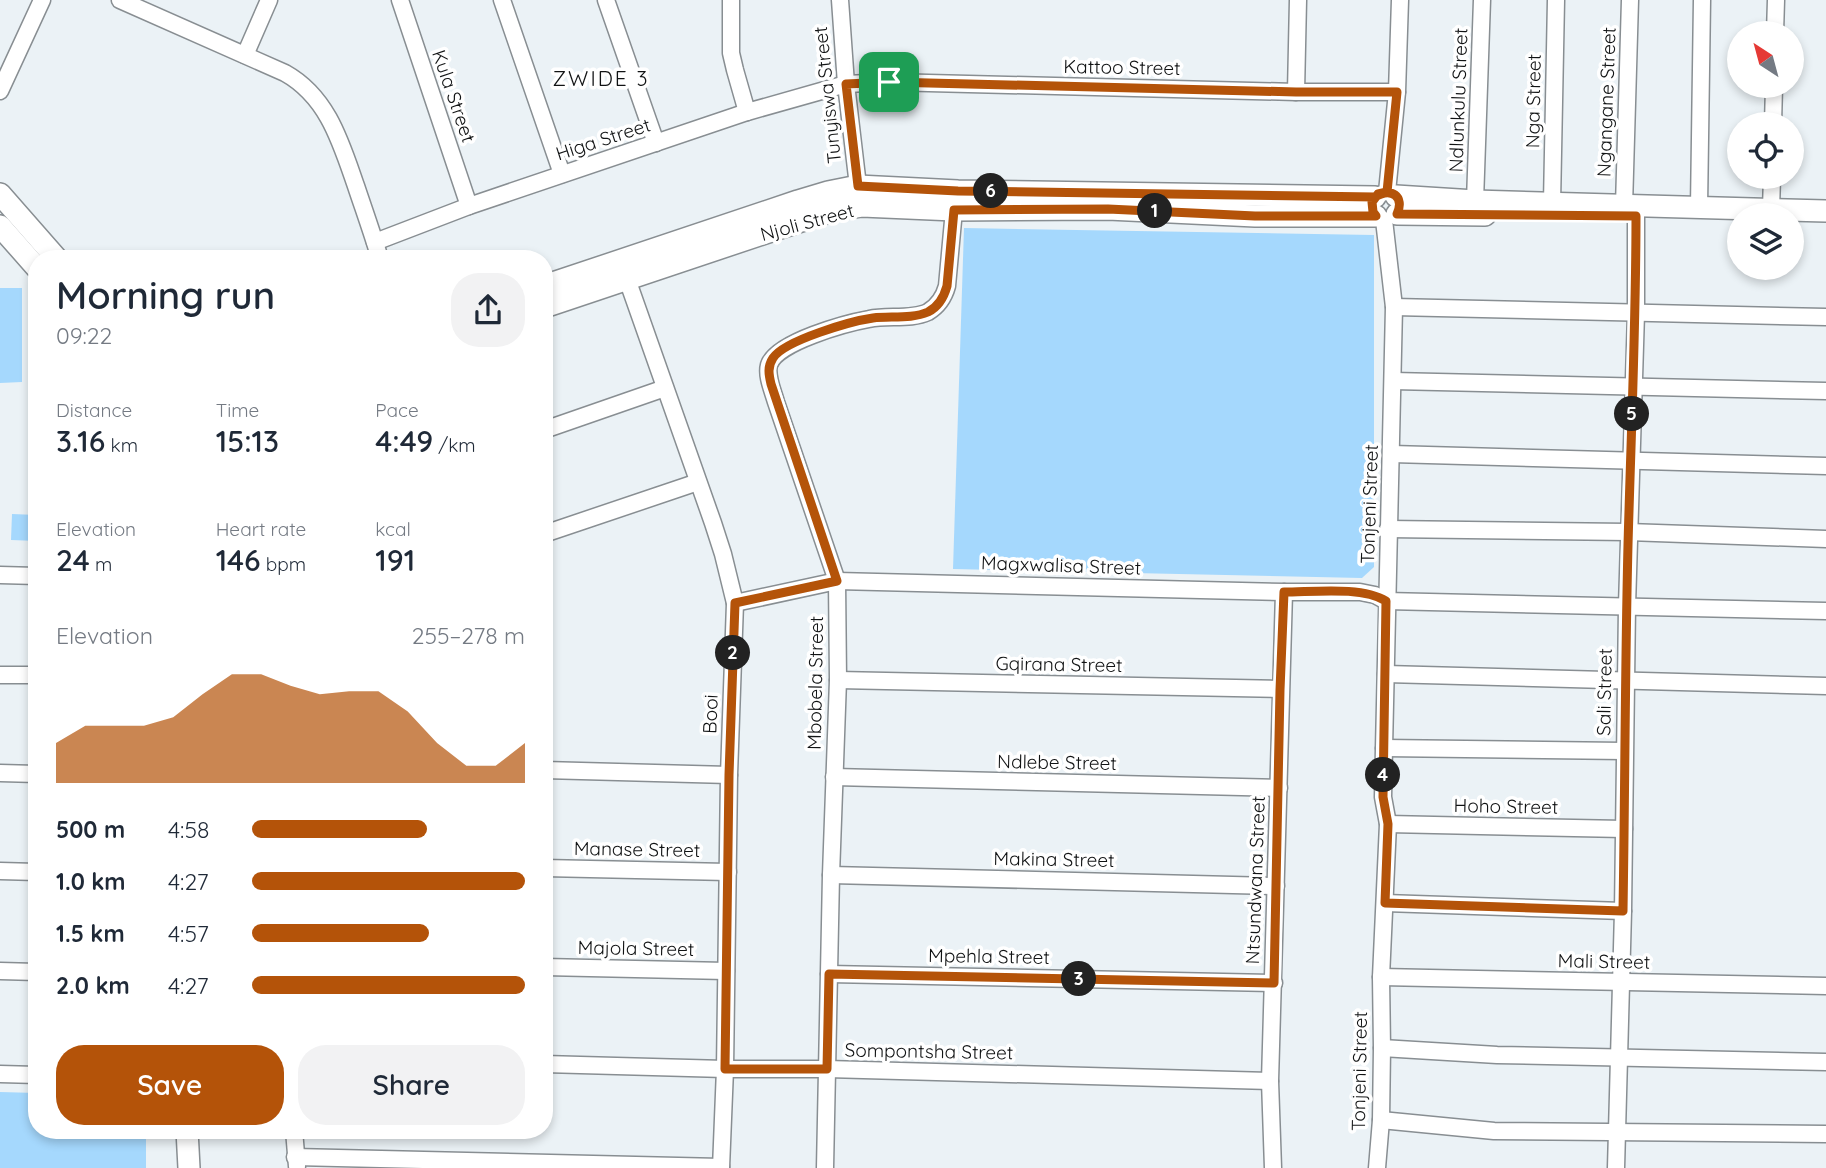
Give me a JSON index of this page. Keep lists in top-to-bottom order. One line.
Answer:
{"streets":{"main road":["Njoli Street"],"street":["Kattoo Street","Tunyiswa Street","Kula Street","Ndlunkulu Street","Nga Street","Ngangane Street","Higa Street","Tonjeni Street","Magxwalisa Street","Gqirana Street","Mbobela Street","Sali Street","Booi","Ndlebe Street","Hoho Street","Manase Street","Makina Street","Ntsundwana Street","Majola Street","Mpehla Street","Mali Street","Sompontsha Street"]},"crossings":[["Kattoo Street","Tunyiswa Street"],["Kattoo Street","Higa Street"],["Kattoo Street","Tonjeni Street"],["Tunyiswa Street","Higa Street"],["Tunyiswa Street","Njoli Street"],["Kula Street","Higa Street"],["Ndlunkulu Street","Njoli Street"],["Nga Street","Njoli Street"],["Ngangane Street","Njoli Street"],["Ngangane Street","Sali Street"],["Njoli Street","Tonjeni Street"],["Njoli Street","Mbobela Street"],["Njoli Street","Sali Street"],["Njoli Street","Booi"],["Tonjeni Street","Magxwalisa Street"],["Tonjeni Street","Hoho Street"],["Tonjeni Street","Mali Street"],["Magxwalisa Street","Mbobela Street"],["Magxwalisa Street","Sali Street"],["Magxwalisa Street","Booi"],["Magxwalisa Street","Ntsundwana Street"],["Gqirana Street","Mbobela Street"],["Gqirana Street","Ntsundwana Street"],["Mbobela Street","Ndlebe Street"],["Mbobela Street","Makina Street"],["Mbobela Street","Mpehla Street"],["Mbobela Street","Sompontsha Street"],["Sali Street","Hoho Street"],["Sali Street","Mali Street"],["Booi","Manase Street"],["Booi","Majola Street"],["Booi","Sompontsha Street"],["Ndlebe Street","Ntsundwana Street"],["Makina Street","Ntsundwana Street"],["Ntsundwana Street","Mpehla Street"],["Ntsundwana Street","Sompontsha Street"]],"districts":["ZWIDE 3"],"north":"top left","page":{"pins":["6","1","5","2","4","3"],"heading":["Morning run","09:22"],"stats":[["Distance","3.16 km"],["Time","15:13"],["Pace","4:49 /km"],["Elevation","24 m"],["Heart rate","146 bpm"],["kcal","191"]],"chart":["Elevation","255–278 m"],"list":[{"name":"500 m","note":"4:58"},{"name":"1.0 km","note":"4:27"},{"name":"1.5 km","note":"4:57"},{"name":"2.0 km","note":"4:27"}],"buttons":["Save","Share"]}}
